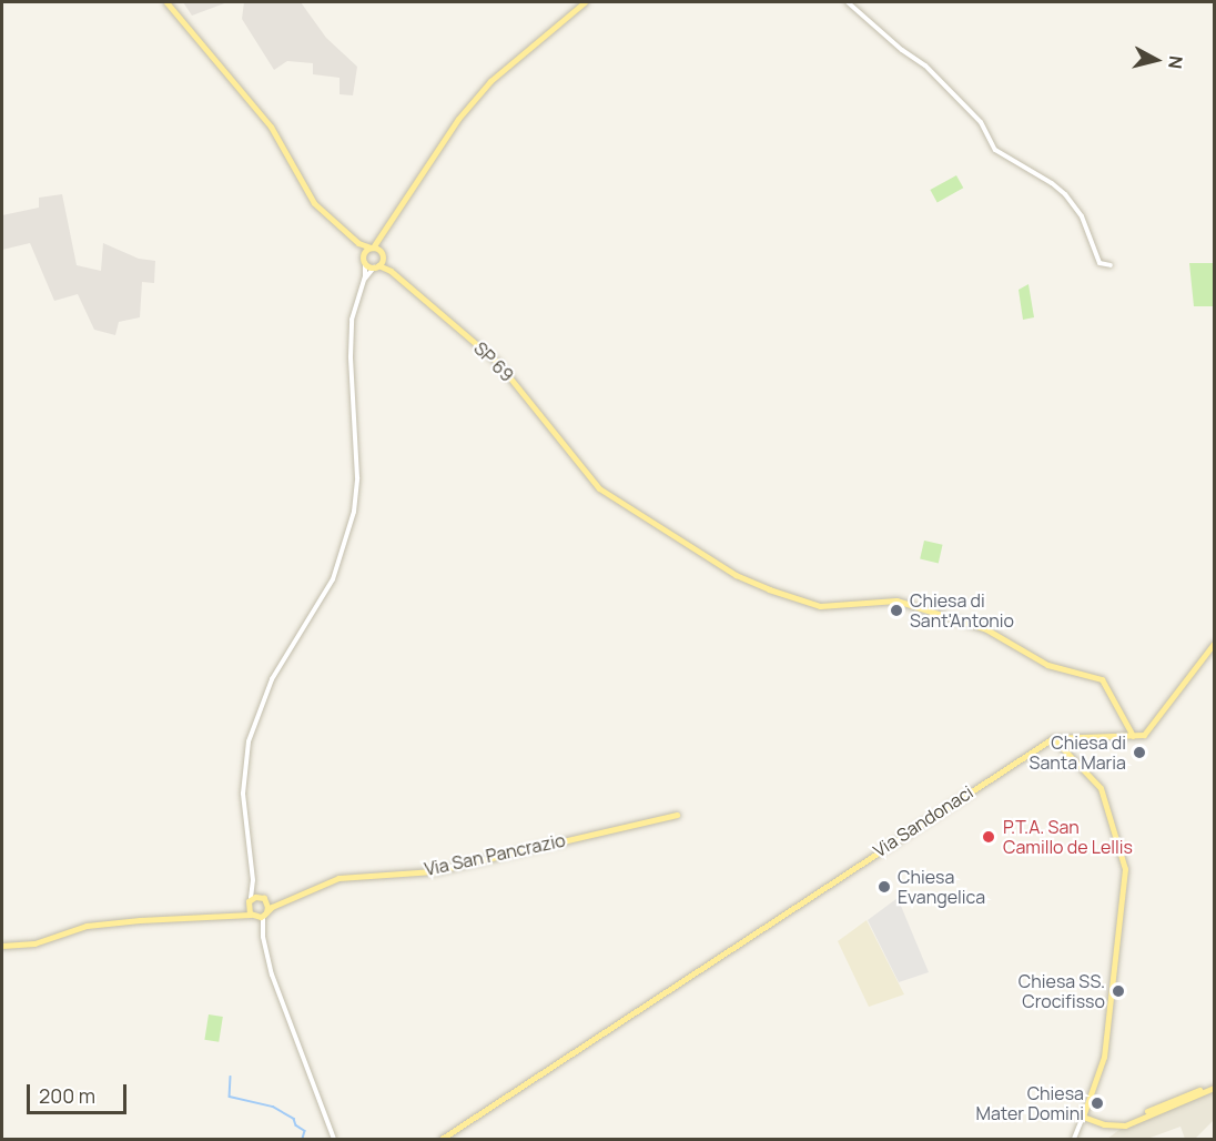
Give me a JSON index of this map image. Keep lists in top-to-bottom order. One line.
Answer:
{"streets":{"main road":["SP 69","Via Sandonaci","Via San Pancrazio"]},"places":["Chiesa di Sant'Antonio","Chiesa di Santa Maria","P.T.A. San Camillo de Lellis","Chiesa Evangelica","Chiesa SS. Crocifisso","Chiesa Mater Domini"],"scale_bar":"200 m","north":"right"}
